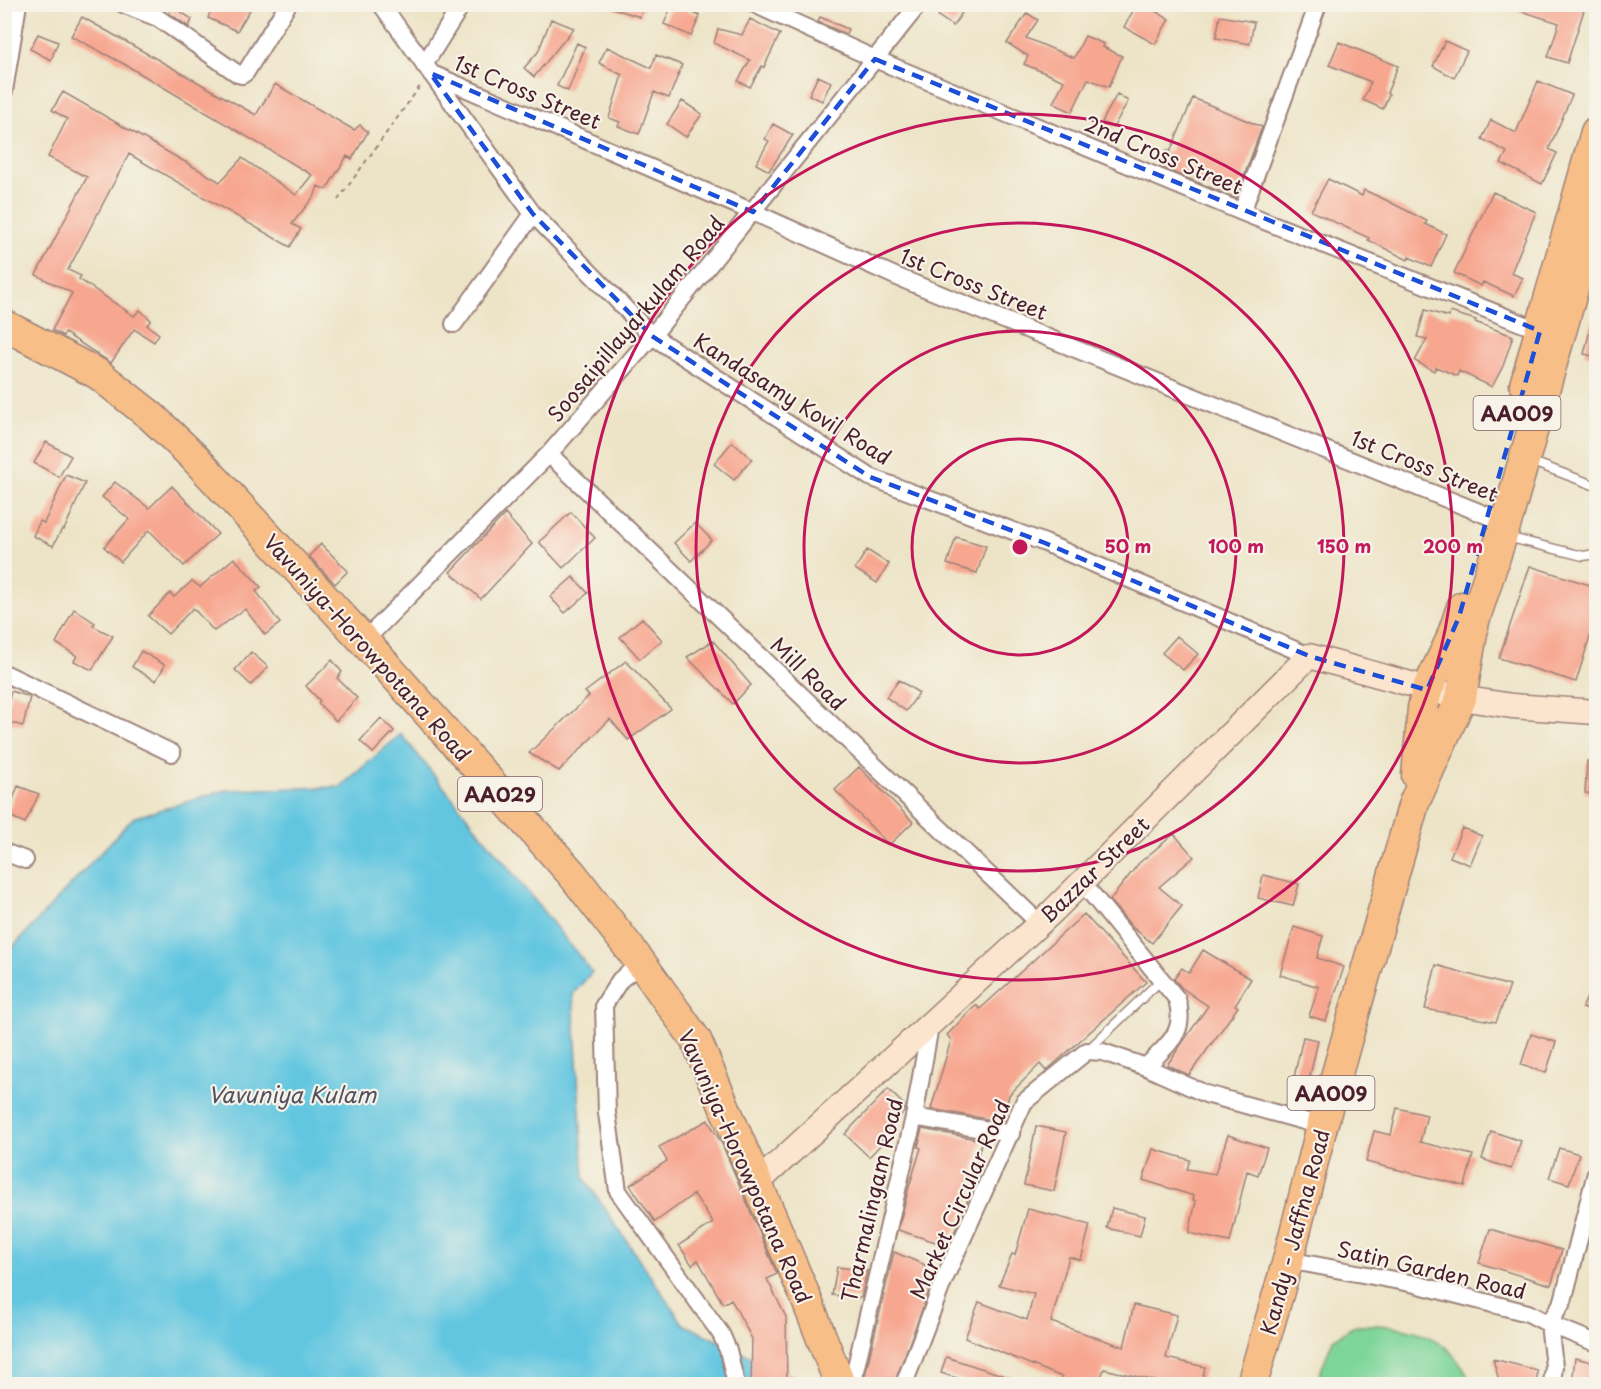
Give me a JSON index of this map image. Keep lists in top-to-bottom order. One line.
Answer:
{"streets":{"highway":["AA009","Vavuniya-Horowpotana Road","AA029","Kandy - Jaffna Road"],"main road":["Bazzar Street"],"street":["1st Cross Street","2nd Cross Street","Soosaipillayarkulam Road","Kandasamy Kovil Road","Mill Road","Market Circular Road","Tharmalingam Road","Satin Garden Road"]},"crossings":[["1st Cross Street","Soosaipillayarkulam Road"],["1st Cross Street","Kandasamy Kovil Road"],["1st Cross Street","Kandy - Jaffna Road"],["2nd Cross Street","Soosaipillayarkulam Road"],["2nd Cross Street","Kandy - Jaffna Road"],["Soosaipillayarkulam Road","Kandasamy Kovil Road"],["Soosaipillayarkulam Road","Vavuniya-Horowpotana Road"],["Soosaipillayarkulam Road","Mill Road"],["Kandasamy Kovil Road","Bazzar Street"],["Vavuniya-Horowpotana Road","Bazzar Street"],["Mill Road","Bazzar Street"],["Bazzar Street","Tharmalingam Road"],["Kandy - Jaffna Road","Satin Garden Road"]],"water":["Vavuniya Kulam"],"rings":["50 m","100 m","150 m","200 m"]}
